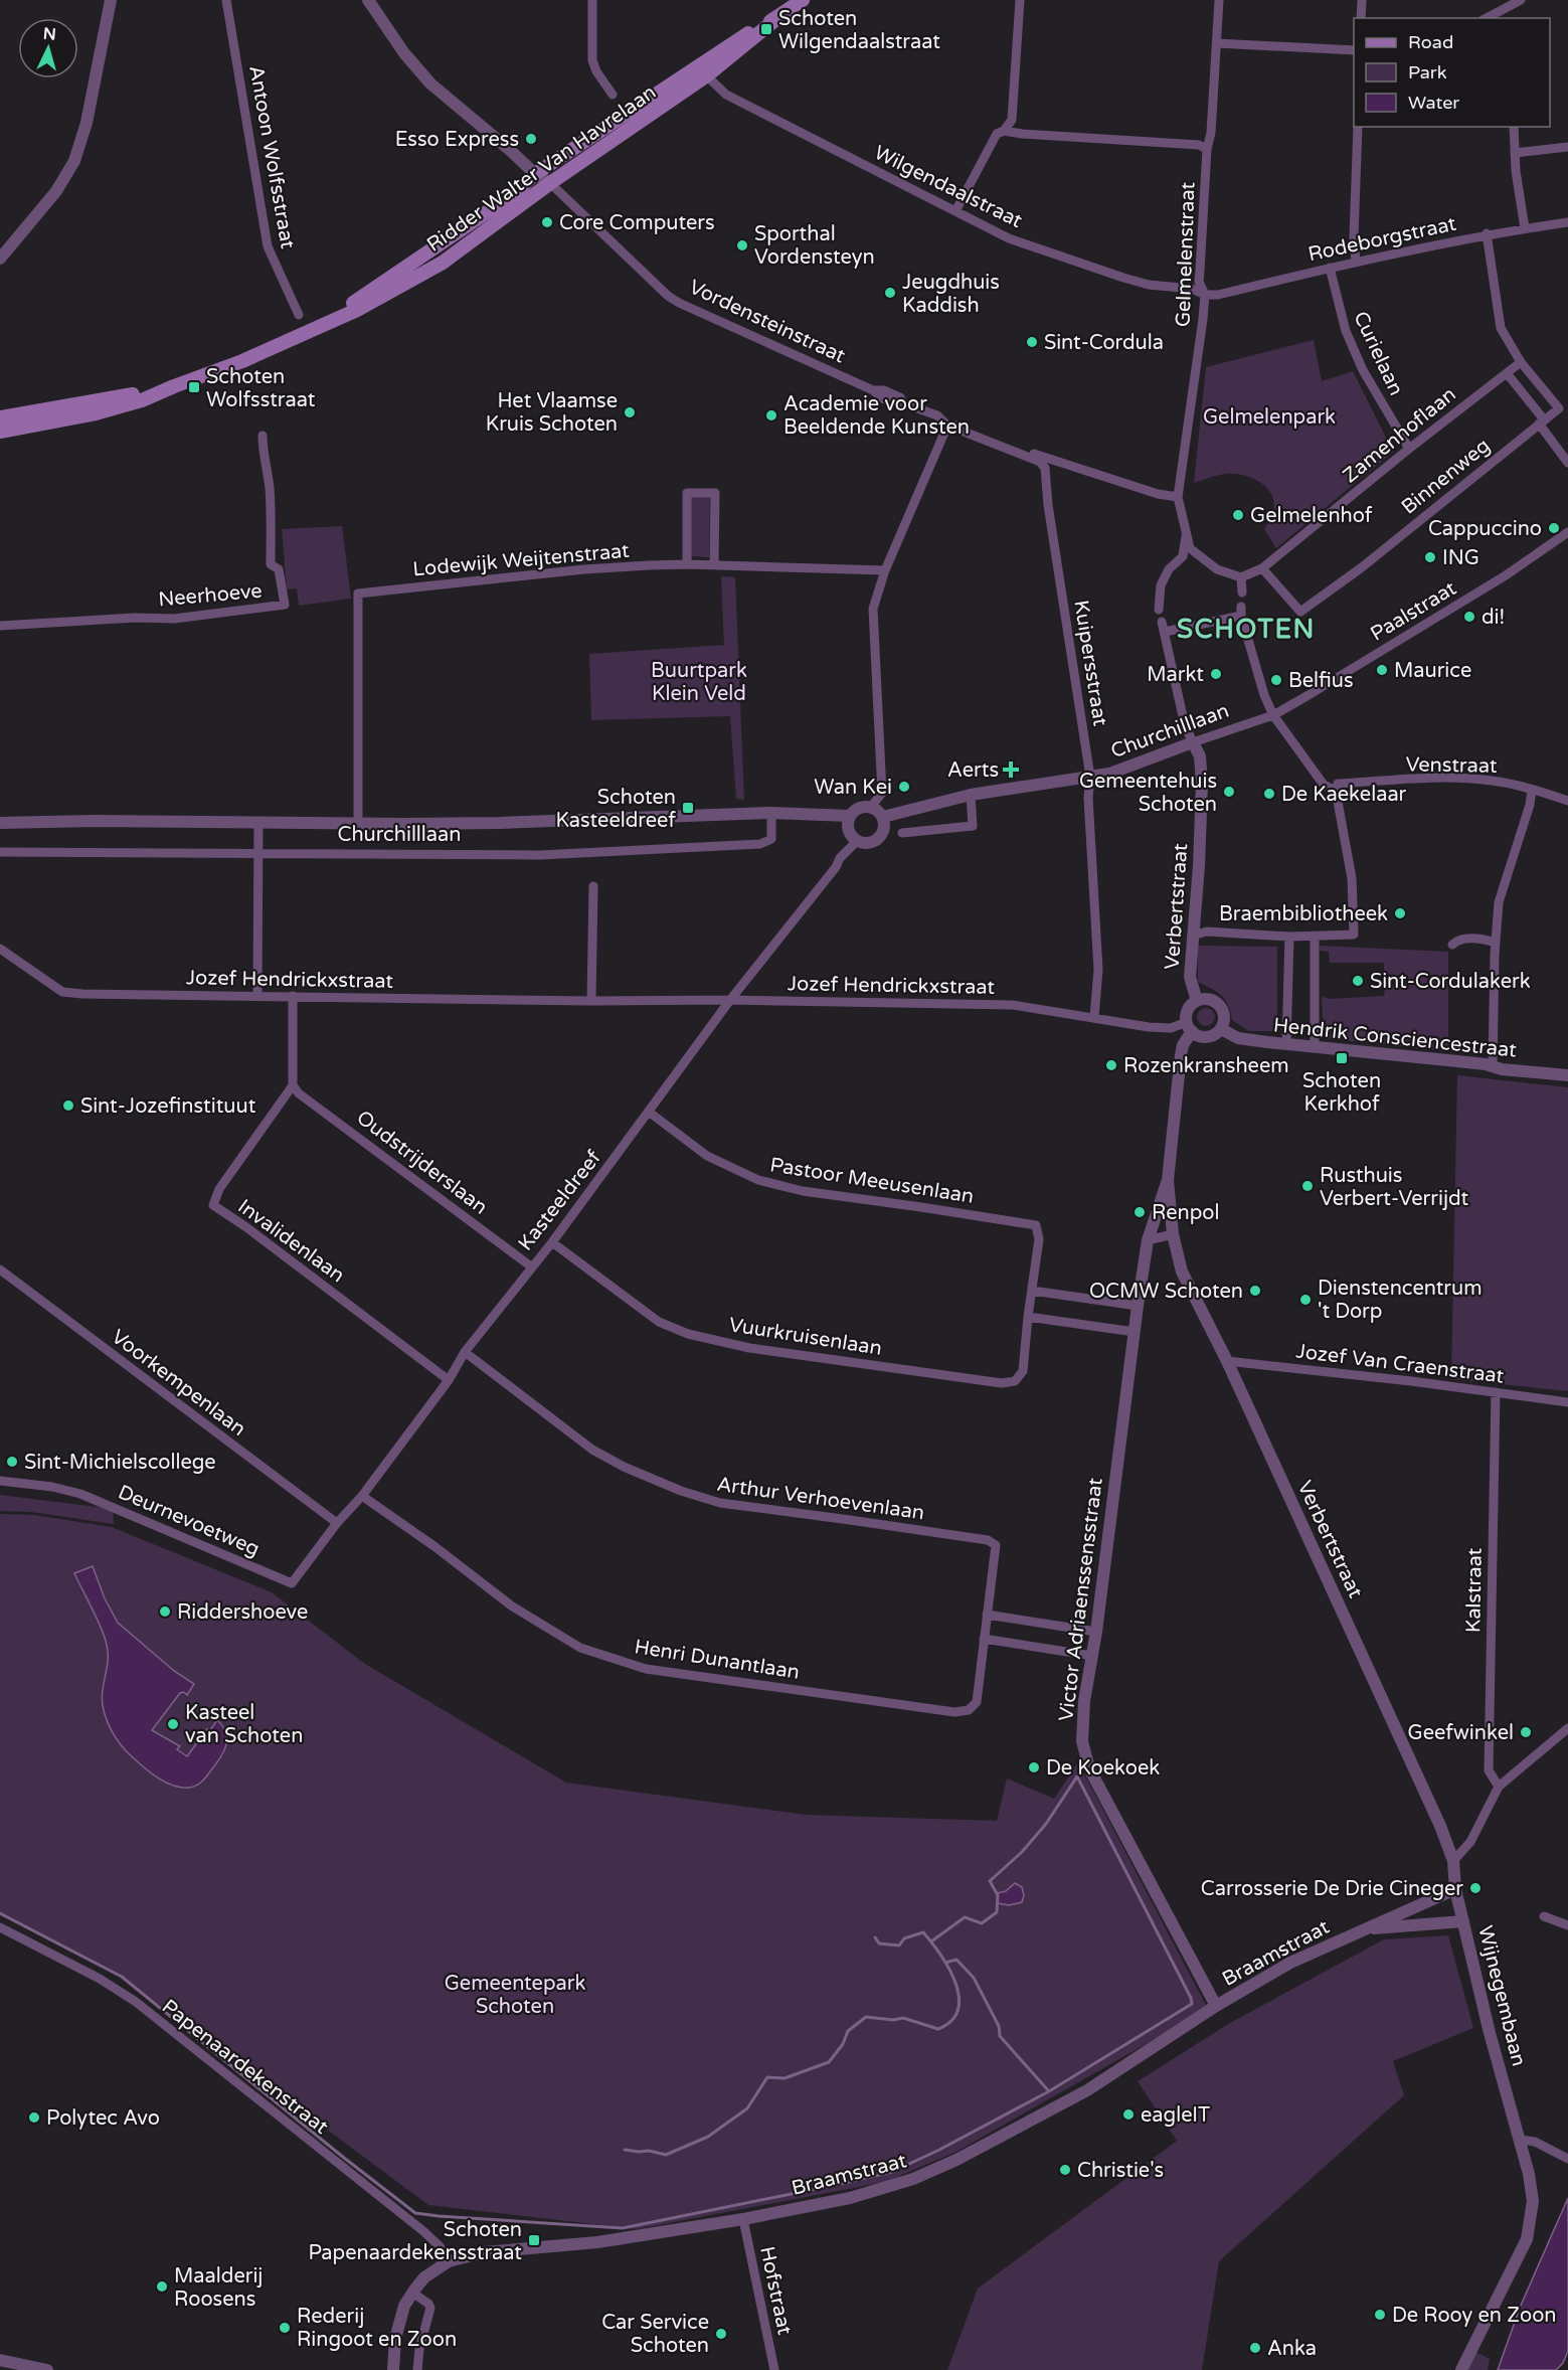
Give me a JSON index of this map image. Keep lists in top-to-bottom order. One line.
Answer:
{"streets":{"main road":["Ridder Walter Van Havrelaan"],"street":["Antoon Wolfsstraat","Wilgendaalstraat","Rodeborgstraat","Gelmelenstraat","Vordensteinstraat","Curielaan","Zamenhoflaan","Binnenweg","Lodewijk Weijtenstraat","Neerhoeve","Paalstraat","Kuipersstraat","Churchilllaan","Venstraat","Verbertstraat","Jozef Hendrickxstraat","Hendrik Consciencestraat","Oudstrijderslaan","Pastoor Meeusenlaan","Kasteeldreef","Invalidenlaan","Vuurkruisenlaan","Jozef Van Craenstraat","Voorkempenlaan","Arthur Verhoevenlaan","Deurnevoetweg","Kalstraat","Victor Adriaenssensstraat","Henri Dunantlaan","Braamstraat","Wijnegembaan","Papenaardekenstraat","Hofstraat"]},"crossings":[["Ridder Walter Van Havrelaan","Wilgendaalstraat"],["Ridder Walter Van Havrelaan","Vordensteinstraat"],["Wilgendaalstraat","Rodeborgstraat"],["Wilgendaalstraat","Gelmelenstraat"],["Rodeborgstraat","Gelmelenstraat"],["Rodeborgstraat","Curielaan"],["Gelmelenstraat","Vordensteinstraat"],["Curielaan","Zamenhoflaan"],["Zamenhoflaan","Binnenweg"],["Lodewijk Weijtenstraat","Kuipersstraat"],["Lodewijk Weijtenstraat","Churchilllaan"],["Paalstraat","Churchilllaan"],["Kuipersstraat","Churchilllaan"],["Kuipersstraat","Jozef Hendrickxstraat"],["Churchilllaan","Verbertstraat"],["Churchilllaan","Kasteeldreef"],["Verbertstraat","Jozef Hendrickxstraat"],["Verbertstraat","Hendrik Consciencestraat"],["Verbertstraat","Jozef Van Craenstraat"],["Verbertstraat","Victor Adriaenssensstraat"],["Verbertstraat","Wijnegembaan"],["Jozef Hendrickxstraat","Hendrik Consciencestraat"],["Jozef Hendrickxstraat","Kasteeldreef"],["Oudstrijderslaan","Kasteeldreef"],["Oudstrijderslaan","Invalidenlaan"],["Pastoor Meeusenlaan","Kasteeldreef"],["Pastoor Meeusenlaan","Vuurkruisenlaan"],["Kasteeldreef","Invalidenlaan"],["Kasteeldreef","Vuurkruisenlaan"],["Kasteeldreef","Voorkempenlaan"],["Kasteeldreef","Arthur Verhoevenlaan"],["Kasteeldreef","Deurnevoetweg"],["Kasteeldreef","Henri Dunantlaan"],["Jozef Van Craenstraat","Kalstraat"],["Arthur Verhoevenlaan","Henri Dunantlaan"],["Victor Adriaenssensstraat","Braamstraat"],["Braamstraat","Wijnegembaan"],["Braamstraat","Papenaardekenstraat"],["Braamstraat","Hofstraat"]],"districts":["SCHOTEN"],"parks":["Gelmelenpark","Buurtpark Klein Veld","Gemeentepark Schoten"],"places":{"transit":["Schoten Wilgendaalstraat","Schoten Wolfsstraat","Schoten Kasteeldreef","Schoten Kerkhof","Schoten Papenaardekensstraat"],"other":["Esso Express","Core Computers","Sporthal Vordensteyn","Jeugdhuis Kaddish","Sint-Cordula","Het Vlaamse Kruis Schoten","Academie voor Beeldende Kunsten","Gelmelenhof","Cappuccino","ING","di!","Maurice","Markt","Belfius","Wan Kei","Gemeentehuis Schoten","De Kaekelaar","Braembibliotheek","Sint-Cordulakerk","Rozenkransheem","Sint-Jozefinstituut","Rusthuis Verbert-Verrijdt","Renpol","OCMW Schoten","Dienstencentrum 't Dorp","Sint-Michielscollege","Riddershoeve","Kasteel van Schoten","Geefwinkel","De Koekoek","Carrosserie De Drie Cineger","eagleIT","Polytec Avo","Christie's","Maalderij Roosens","De Rooy en Zoon","Rederij Ringoot en Zoon","Car Service Schoten","Anka"],"health":["Aerts"]},"legend":["Road","Park","Water"],"north":"top"}
